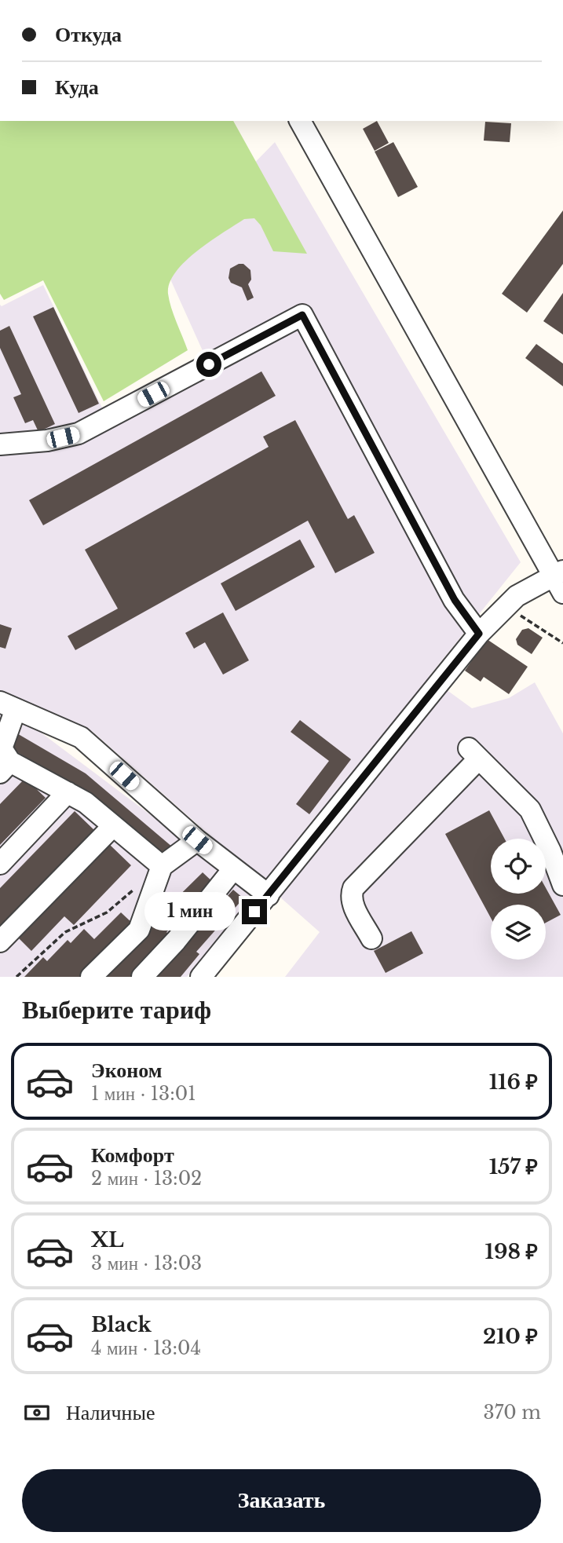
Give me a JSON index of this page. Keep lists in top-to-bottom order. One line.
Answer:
{"page":{"banner":["Откуда","Куда"],"bubble":"1 мин","heading":"Выберите тариф","list":[{"name":"Эконом","note":"1 мин · 13:01","value":"116 ₽"},{"name":"Комфорт","note":"2 мин · 13:02","value":"157 ₽"},{"name":"XL","note":"3 мин · 13:03","value":"198 ₽"},{"name":"Black","note":"4 мин · 13:04","value":"210 ₽"}],"pay":["Наличные","370 m"],"buttons":"Заказать"}}
